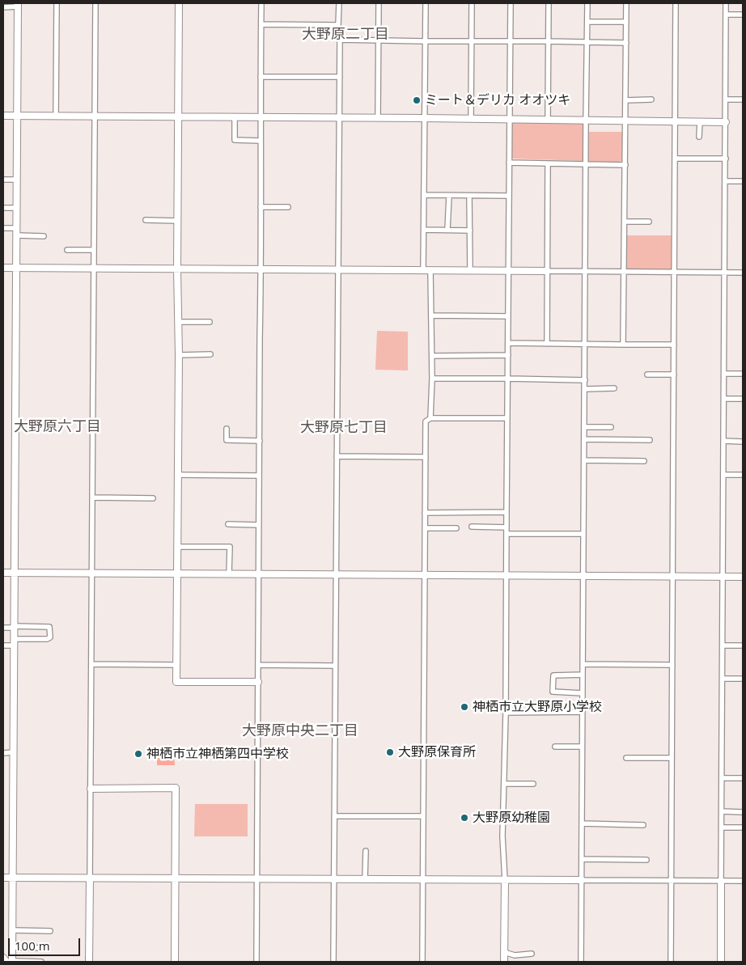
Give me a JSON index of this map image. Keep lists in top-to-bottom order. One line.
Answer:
{"districts":["大野原二丁目","大野原六丁目","大野原七丁目","大野原中央二丁目"],"places":["ミート＆デリカ オオツキ","神栖市立大野原小学校","大野原保育所","神栖市立神栖第四中学校","大野原幼稚園"],"scale_bar":"100 m"}
